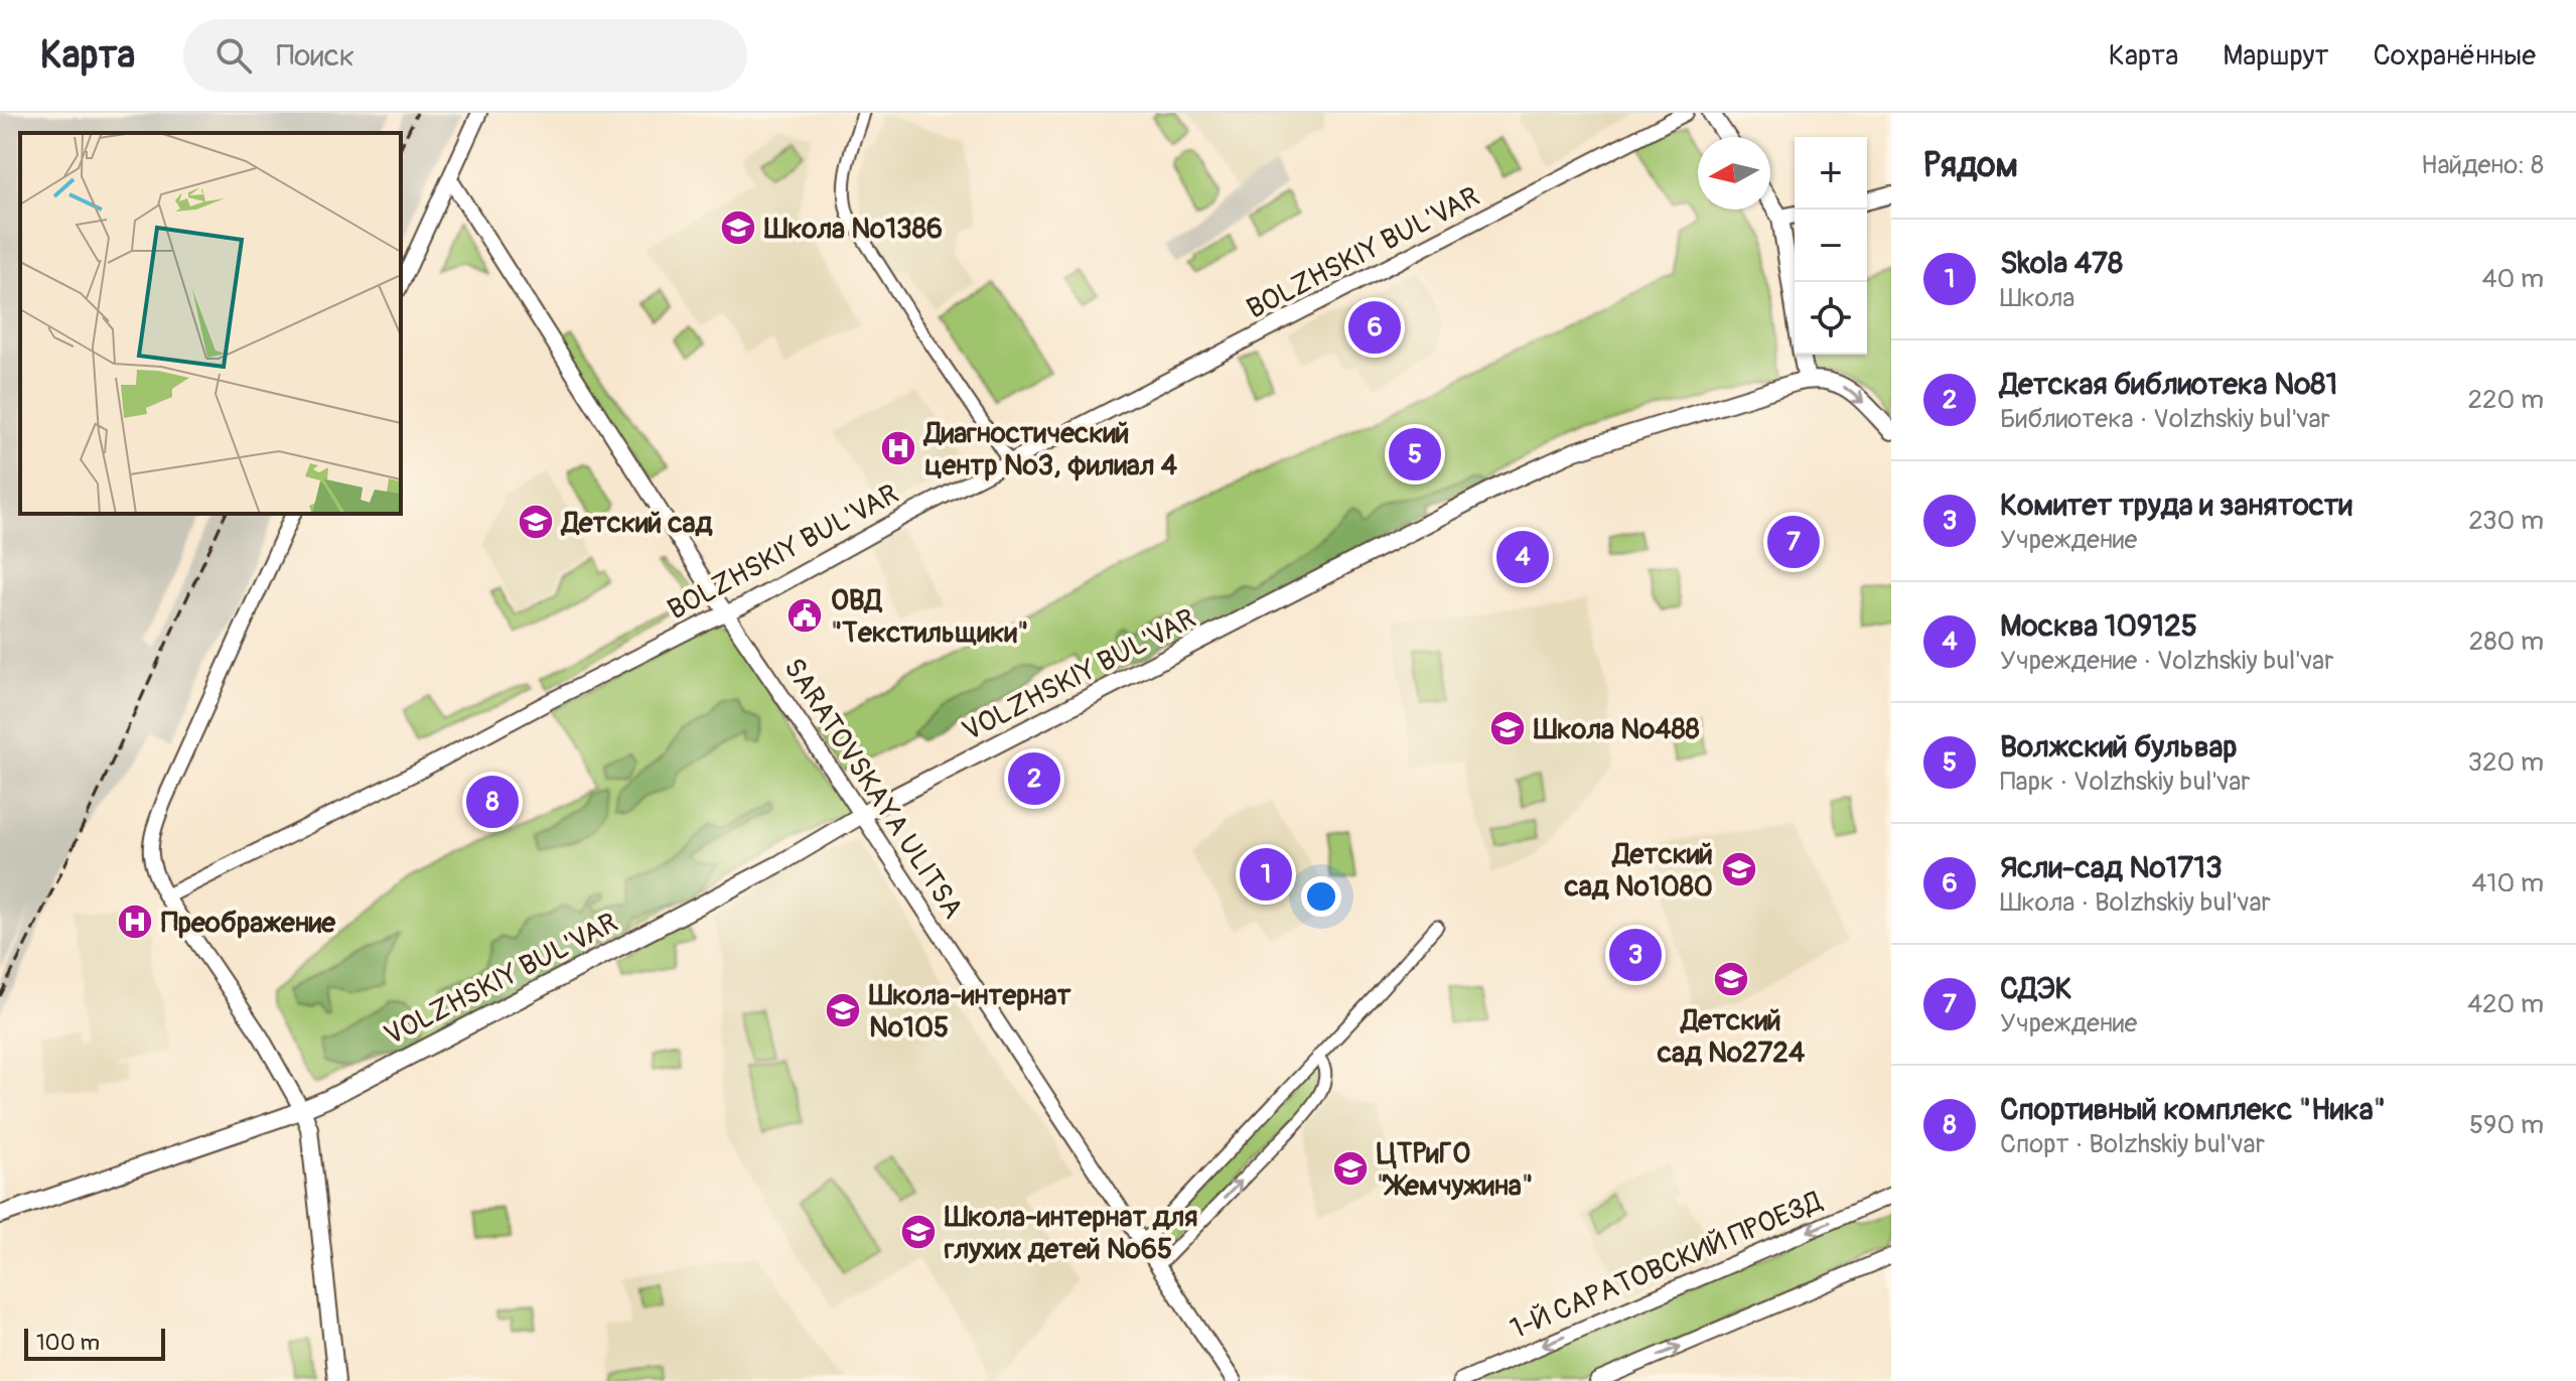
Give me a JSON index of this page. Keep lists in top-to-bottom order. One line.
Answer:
{"streets":{"main road":["VOLZHSKIY BUL'VAR"],"street":["BOLZHSKIY BUL'VAR","SARATOVSKAYA ULITSA","1-Й САРАТОВСКИЙ ПРОЕЗД"]},"crossings":[["BOLZHSKIY BUL'VAR","SARATOVSKAYA ULITSA"],["VOLZHSKIY BUL'VAR","SARATOVSKAYA ULITSA"]],"places":{"school or university":["Школа №1386","Детский сад","Школа №488","Детский сад №1080","Детский сад №2724","Школа-интернат №105","ЦТРиГО \"Жемчужина\"","Школа-интернат для глухих детей №65"],"hospital":["Диагностический центр №3, филиал 4","Преображение"],"public building":["ОВД \"Текстильщики\""]},"scale_bar":"100 m","north":"left","page":{"header":"Карта","search":"Поиск","nav":["Карта","Маршрут","Сохранённые"],"heading":["Рядом","Найдено: 8"],"map_buttons":["+","−"],"list":[{"mark":"1","name":"Skola 478","note":"Школа","value":"40 m"},{"mark":"2","name":"Детская библиотека №81","note":"Библиотека · Volzhskiy bul'var","value":"220 m"},{"mark":"3","name":"Комитет труда и занятости","note":"Учреждение","value":"230 m"},{"mark":"4","name":"Москва 109125","note":"Учреждение · Volzhskiy bul'var","value":"280 m"},{"mark":"5","name":"Волжский бульвар","note":"Парк · Volzhskiy bul'var","value":"320 m"},{"mark":"6","name":"Ясли-сад №1713","note":"Школа · Bolzhskiy bul'var","value":"410 m"},{"mark":"7","name":"СДЭК","note":"Учреждение","value":"420 m"},{"mark":"8","name":"Спортивный комплекс \"Ника\"","note":"Спорт · Bolzhskiy bul'var","value":"590 m"}],"pins":["6","5","7","4","2","8","1","3"],"scale":"100 m"}}
